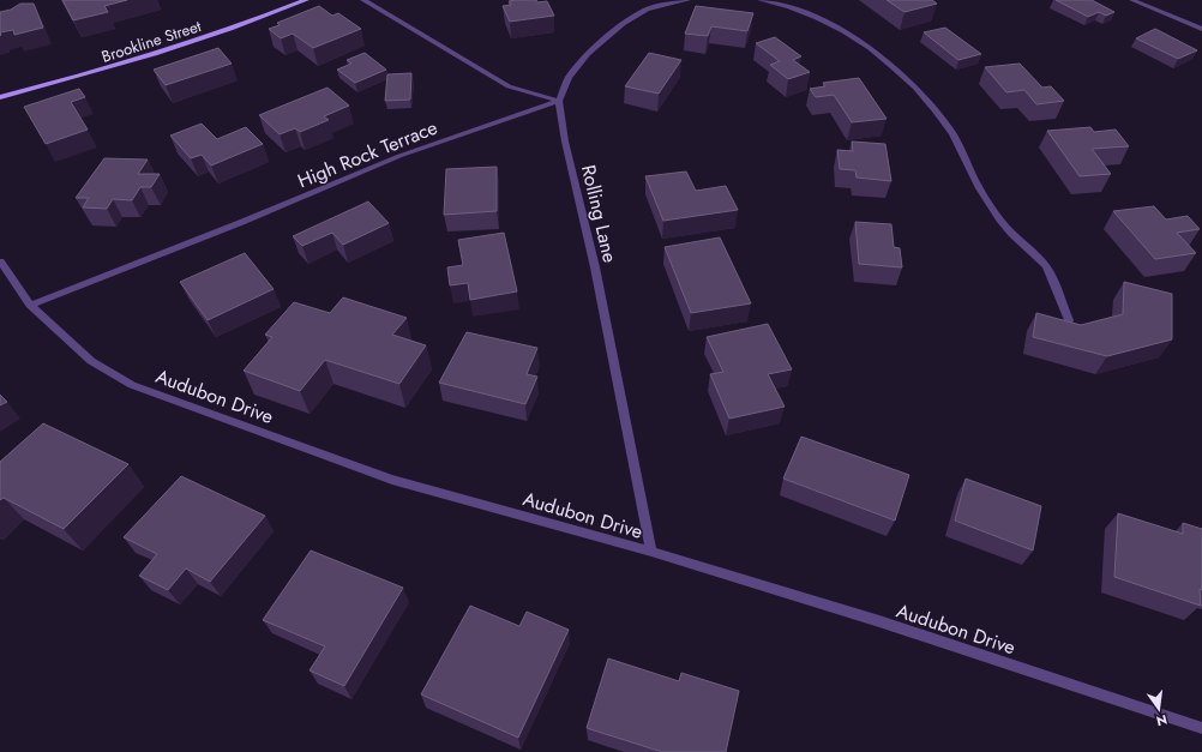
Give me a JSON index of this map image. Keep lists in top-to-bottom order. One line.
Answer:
{"streets":{"main road":["Brookline Street"],"street":["High Rock Terrace","Rolling Lane","Audubon Drive"]},"crossings":[["High Rock Terrace","Rolling Lane"],["High Rock Terrace","Audubon Drive"],["Rolling Lane","Audubon Drive"]],"north":"bottom"}
